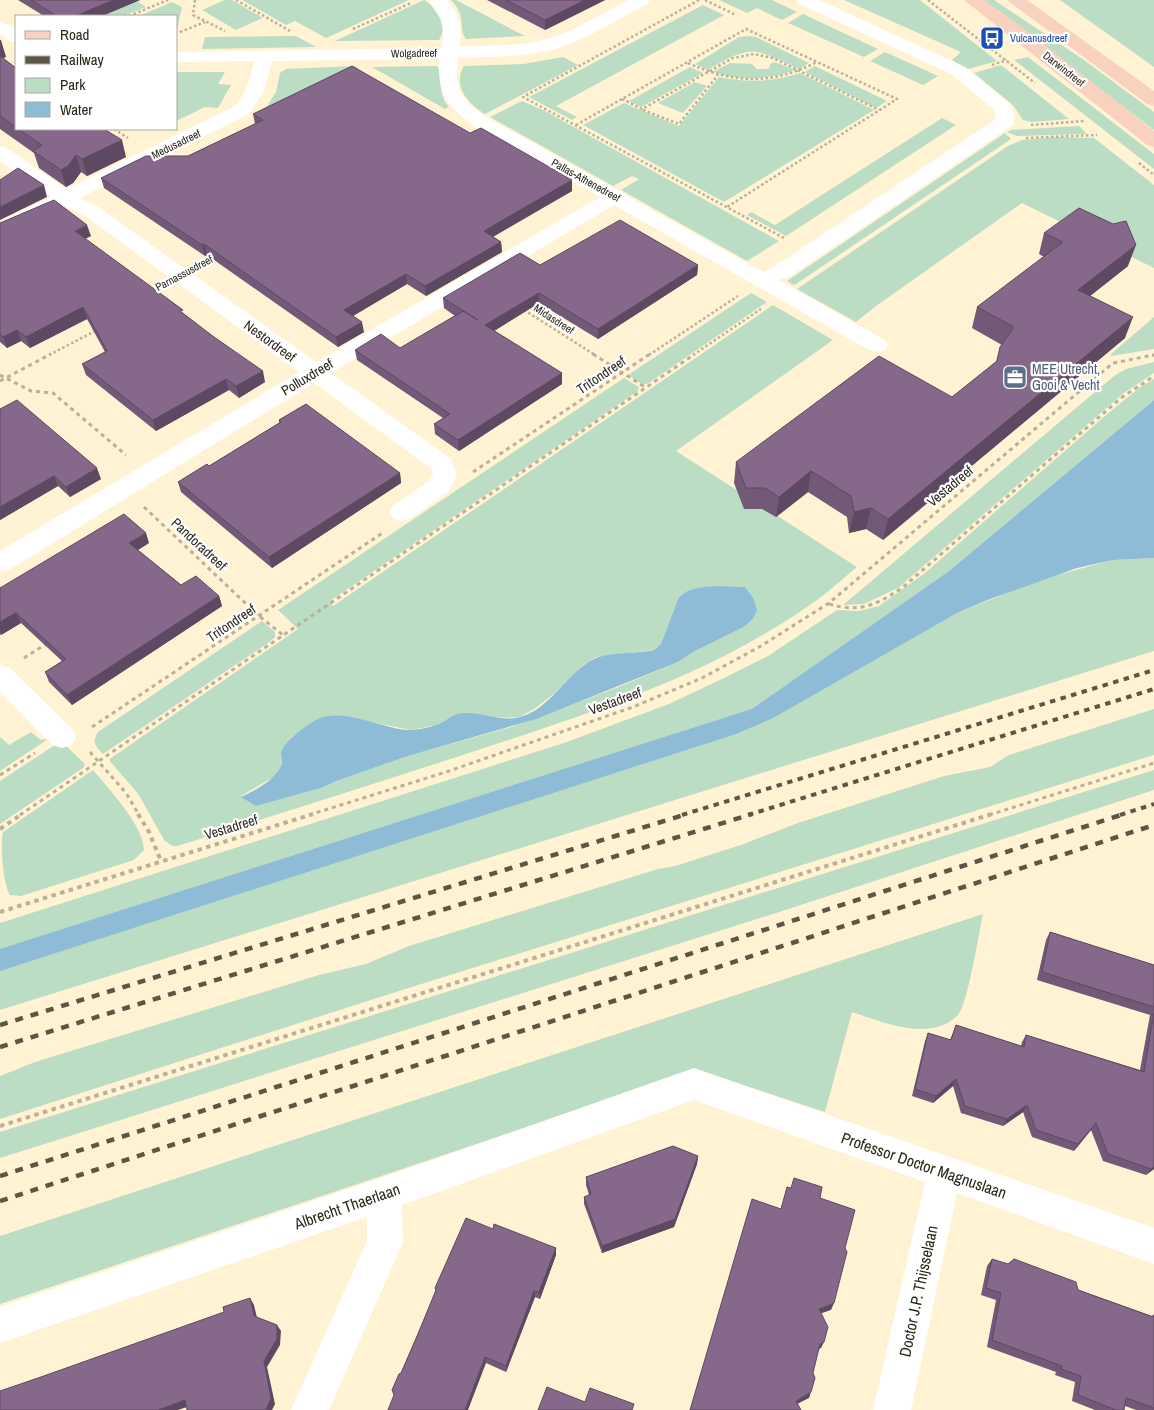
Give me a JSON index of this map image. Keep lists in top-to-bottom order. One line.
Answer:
{"streets":{"main road":["Darwindreef"],"street":["Wolgadreef","Medusadreef","Pallas-Athenedreef","Nestordreef","Polluxdreef","Professor Doctor Magnuslaan","Albrecht Thaerlaan","Doctor J.P. Thijsselaan"],"path":["Midasdreef","Tritondreef","Vestadreef","Pandoradreef"]},"crossings":[["Wolgadreef","Medusadreef"],["Wolgadreef","Pallas-Athenedreef"],["Medusadreef","Nestordreef"],["Pallas-Athenedreef","Tritondreef"],["Pallas-Athenedreef","Polluxdreef"],["Midasdreef","Tritondreef"],["Midasdreef","Polluxdreef"],["Nestordreef","Tritondreef"],["Nestordreef","Polluxdreef"],["Tritondreef","Pandoradreef"],["Polluxdreef","Pandoradreef"],["Professor Doctor Magnuslaan","Albrecht Thaerlaan"],["Professor Doctor Magnuslaan","Doctor J.P. Thijsselaan"]],"places":{"bus stop":["Vulcanusdreef"],"office":["MEE Utrecht, Gooi & Vecht"]},"legend":["Road","Railway","Park","Water"]}
